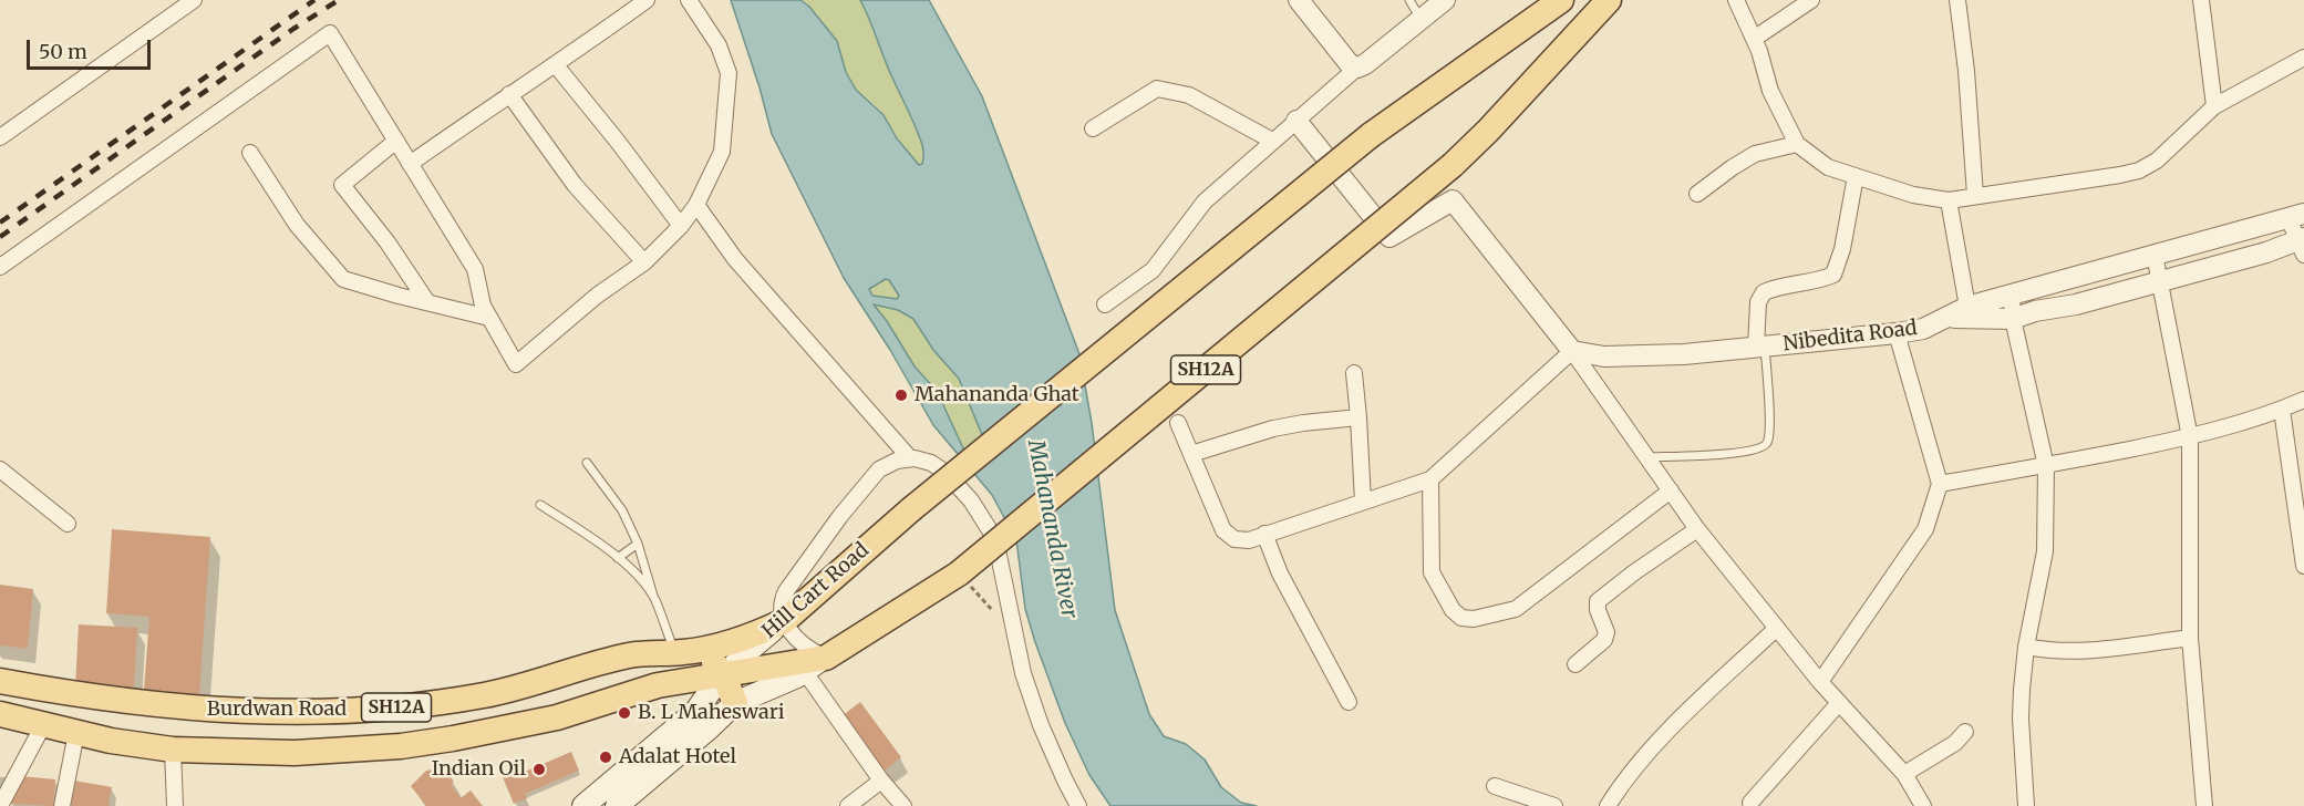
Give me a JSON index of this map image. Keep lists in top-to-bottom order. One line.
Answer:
{"streets":{"main road":["SH12A","Hill Cart Road","Burdwan Road"],"street":["Nibedita Road"]},"crossings":[["SH12A","Hill Cart Road"],["Hill Cart Road","Burdwan Road"]],"water":["Mahananda River"],"places":["Mahananda Ghat","B. L Maheswari","Adalat Hotel","Indian Oil"],"scale_bar":"50 m"}
